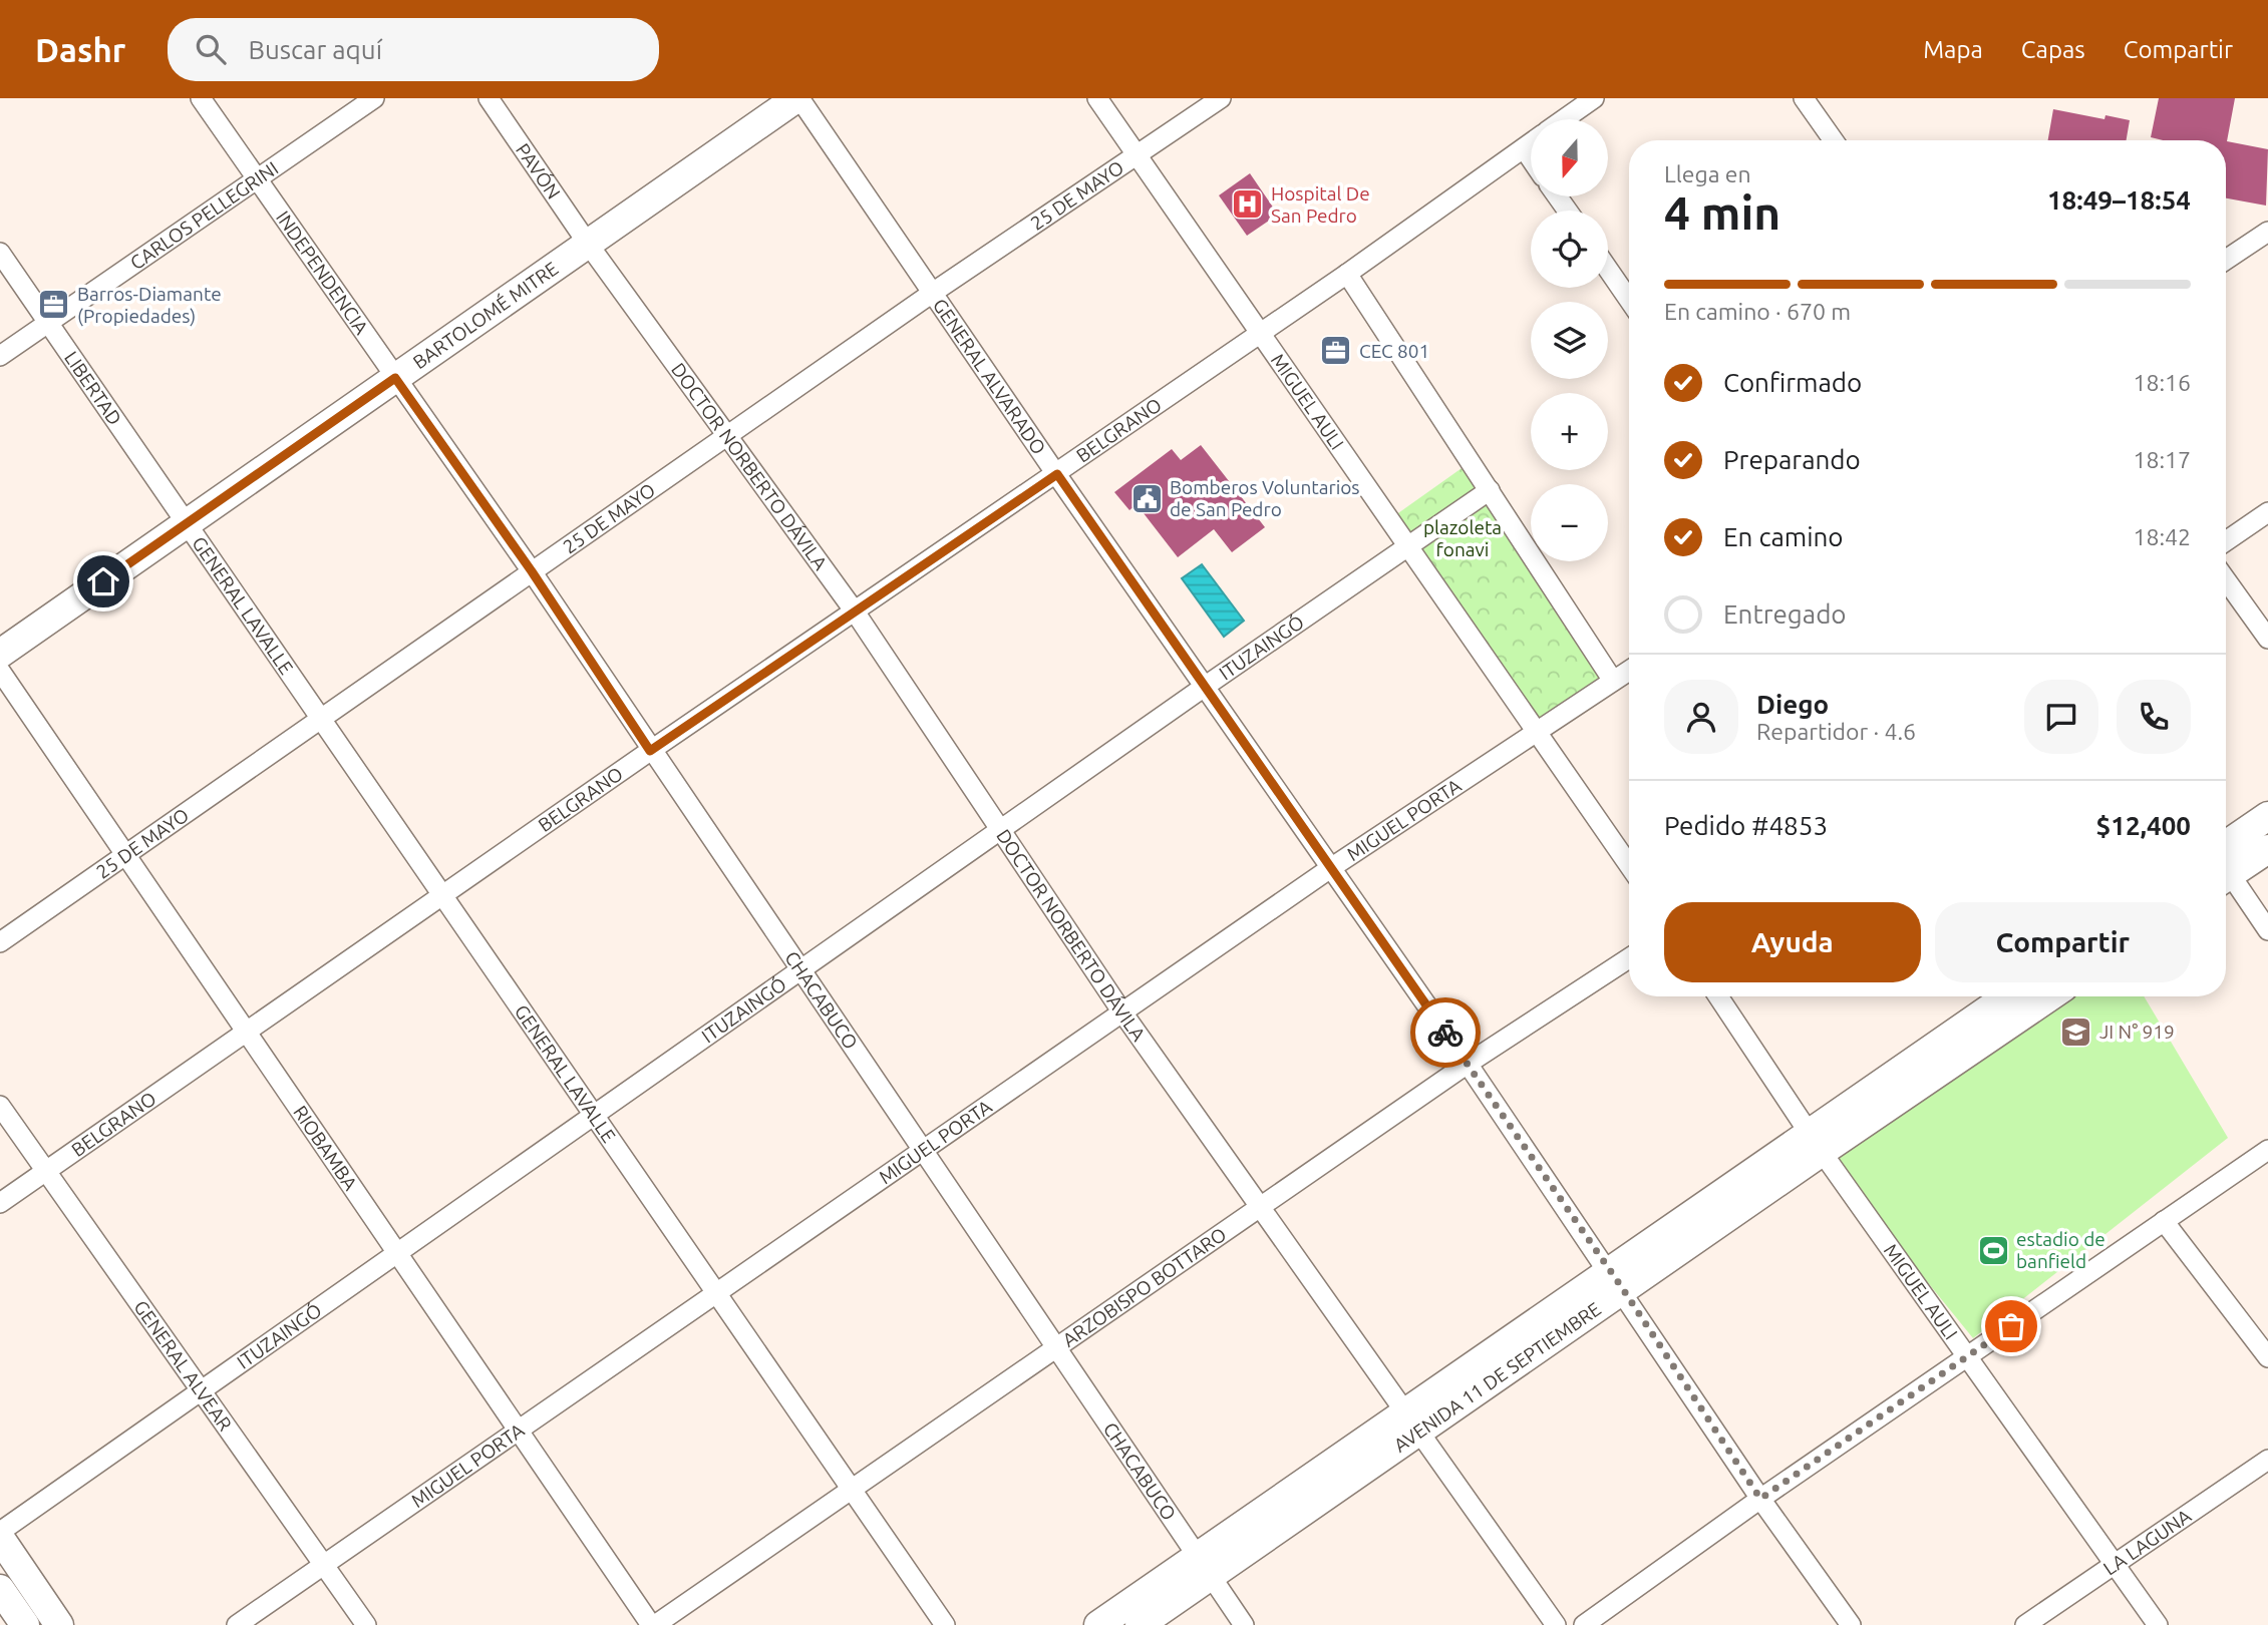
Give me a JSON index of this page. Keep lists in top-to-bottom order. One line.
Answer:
{"streets":{"main road":["BARTOLOMÉ MITRE","AVENIDA 11 DE SEPTIEMBRE"],"street":["PAVÓN","25 DE MAYO","CARLOS PELLEGRINI","INDEPENDENCIA","GENERAL ALVARADO","LIBERTAD","MIGUEL AULI","BELGRANO","DOCTOR NORBERTO DÁVILA","GENERAL LAVALLE","ITUZAINGÓ","MIGUEL PORTA","CHACABUCO","RIOBAMBA","ARZOBISPO BOTTARO","GENERAL ALVEAR","LA LAGUNA"]},"crossings":[["PAVÓN","BARTOLOMÉ MITRE"],["PAVÓN","DOCTOR NORBERTO DÁVILA"],["25 DE MAYO","GENERAL ALVARADO"],["25 DE MAYO","MIGUEL AULI"],["25 DE MAYO","DOCTOR NORBERTO DÁVILA"],["25 DE MAYO","GENERAL LAVALLE"],["25 DE MAYO","CHACABUCO"],["25 DE MAYO","RIOBAMBA"],["CARLOS PELLEGRINI","INDEPENDENCIA"],["CARLOS PELLEGRINI","LIBERTAD"],["INDEPENDENCIA","BARTOLOMÉ MITRE"],["INDEPENDENCIA","CHACABUCO"],["BARTOLOMÉ MITRE","GENERAL ALVARADO"],["BARTOLOMÉ MITRE","LIBERTAD"],["BARTOLOMÉ MITRE","DOCTOR NORBERTO DÁVILA"],["BARTOLOMÉ MITRE","GENERAL LAVALLE"],["BARTOLOMÉ MITRE","CHACABUCO"],["GENERAL ALVARADO","BELGRANO"],["GENERAL ALVARADO","ITUZAINGÓ"],["GENERAL ALVARADO","MIGUEL PORTA"],["GENERAL ALVARADO","ARZOBISPO BOTTARO"],["GENERAL ALVARADO","AVENIDA 11 DE SEPTIEMBRE"],["LIBERTAD","GENERAL LAVALLE"],["MIGUEL AULI","BELGRANO"],["MIGUEL AULI","ITUZAINGÓ"],["MIGUEL AULI","MIGUEL PORTA"],["MIGUEL AULI","AVENIDA 11 DE SEPTIEMBRE"],["MIGUEL AULI","LA LAGUNA"],["BELGRANO","DOCTOR NORBERTO DÁVILA"],["BELGRANO","GENERAL LAVALLE"],["BELGRANO","CHACABUCO"],["BELGRANO","RIOBAMBA"],["BELGRANO","GENERAL ALVEAR"],["DOCTOR NORBERTO DÁVILA","ITUZAINGÓ"],["DOCTOR NORBERTO DÁVILA","MIGUEL PORTA"],["DOCTOR NORBERTO DÁVILA","ARZOBISPO BOTTARO"],["DOCTOR NORBERTO DÁVILA","AVENIDA 11 DE SEPTIEMBRE"],["GENERAL LAVALLE","ITUZAINGÓ"],["GENERAL LAVALLE","MIGUEL PORTA"],["GENERAL LAVALLE","ARZOBISPO BOTTARO"],["ITUZAINGÓ","CHACABUCO"],["ITUZAINGÓ","RIOBAMBA"],["ITUZAINGÓ","GENERAL ALVEAR"],["MIGUEL PORTA","CHACABUCO"],["MIGUEL PORTA","RIOBAMBA"],["MIGUEL PORTA","GENERAL ALVEAR"],["CHACABUCO","ARZOBISPO BOTTARO"],["CHACABUCO","AVENIDA 11 DE SEPTIEMBRE"],["RIOBAMBA","ARZOBISPO BOTTARO"]],"parks":["plazoleta fonavi"],"places":{"hospital":["Hospital De San Pedro"],"office":["Barros-Diamante (Propiedades)","CEC 801"],"public building":["Bomberos Voluntarios de San Pedro"],"school or university":["JI N° 919"],"sports":["estadio de banfield"]},"north":"bottom","page":{"header":"Dashr","search":"Buscar aquí","nav":["Mapa","Capas","Compartir"],"map_buttons":["+","−"],"heading":["4 min","Llega en","18:49–18:54"],"panel":["Diego","Repartidor · 4.6","Pedido #4853","$12,400"],"bar":"En camino · 670 m","list":[["Confirmado","18:16"],["Preparando","18:17"],["En camino","18:42"],"Entregado"],"buttons":["Ayuda","Compartir"]}}
